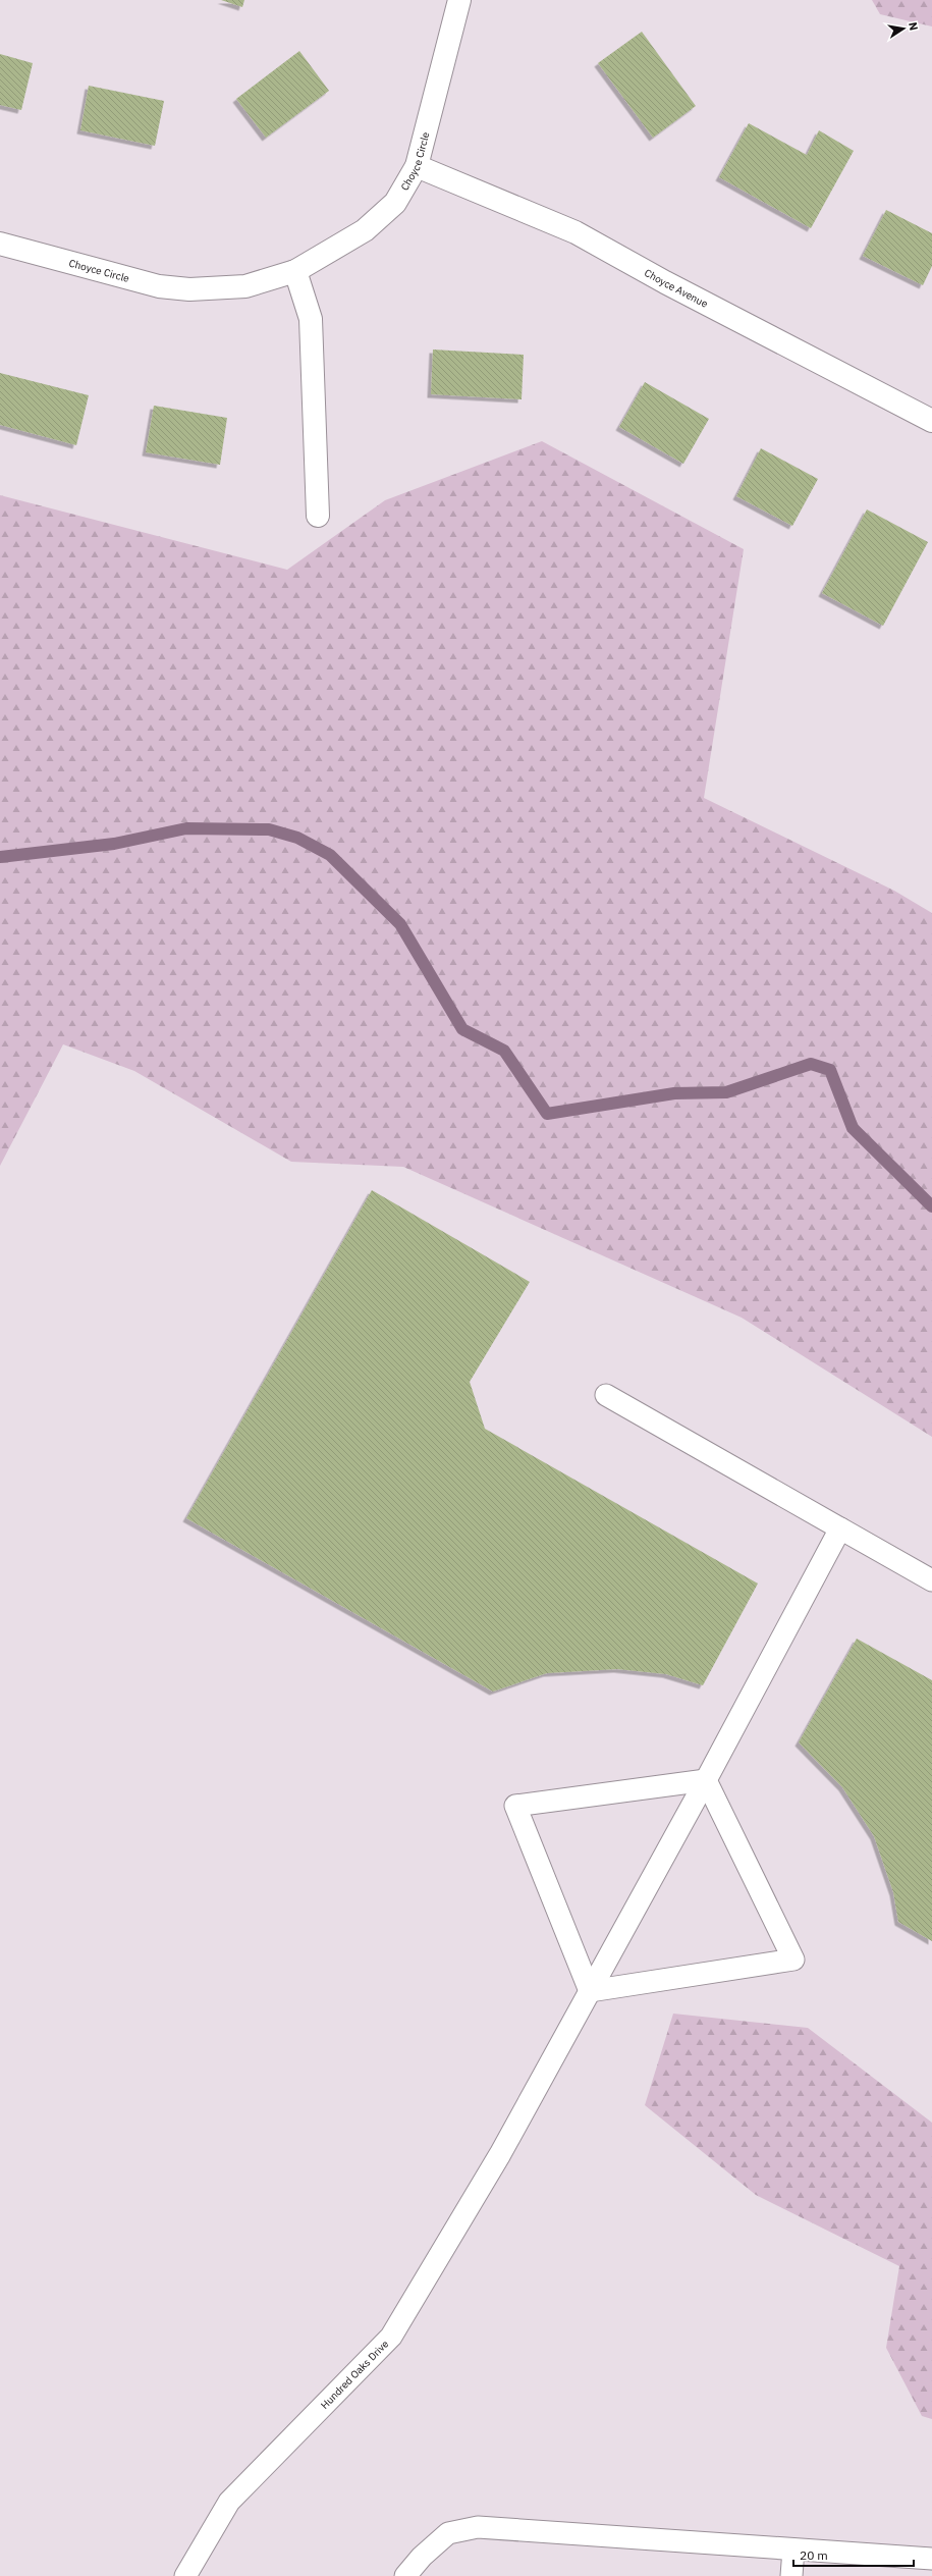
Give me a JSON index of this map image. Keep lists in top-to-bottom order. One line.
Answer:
{"streets":{"street":["Choyce Circle","Choyce Avenue"],"lane":["Hundred Oaks Drive"]},"crossings":[["Choyce Circle","Choyce Avenue"]],"scale_bar":"20 m","north":"right"}
